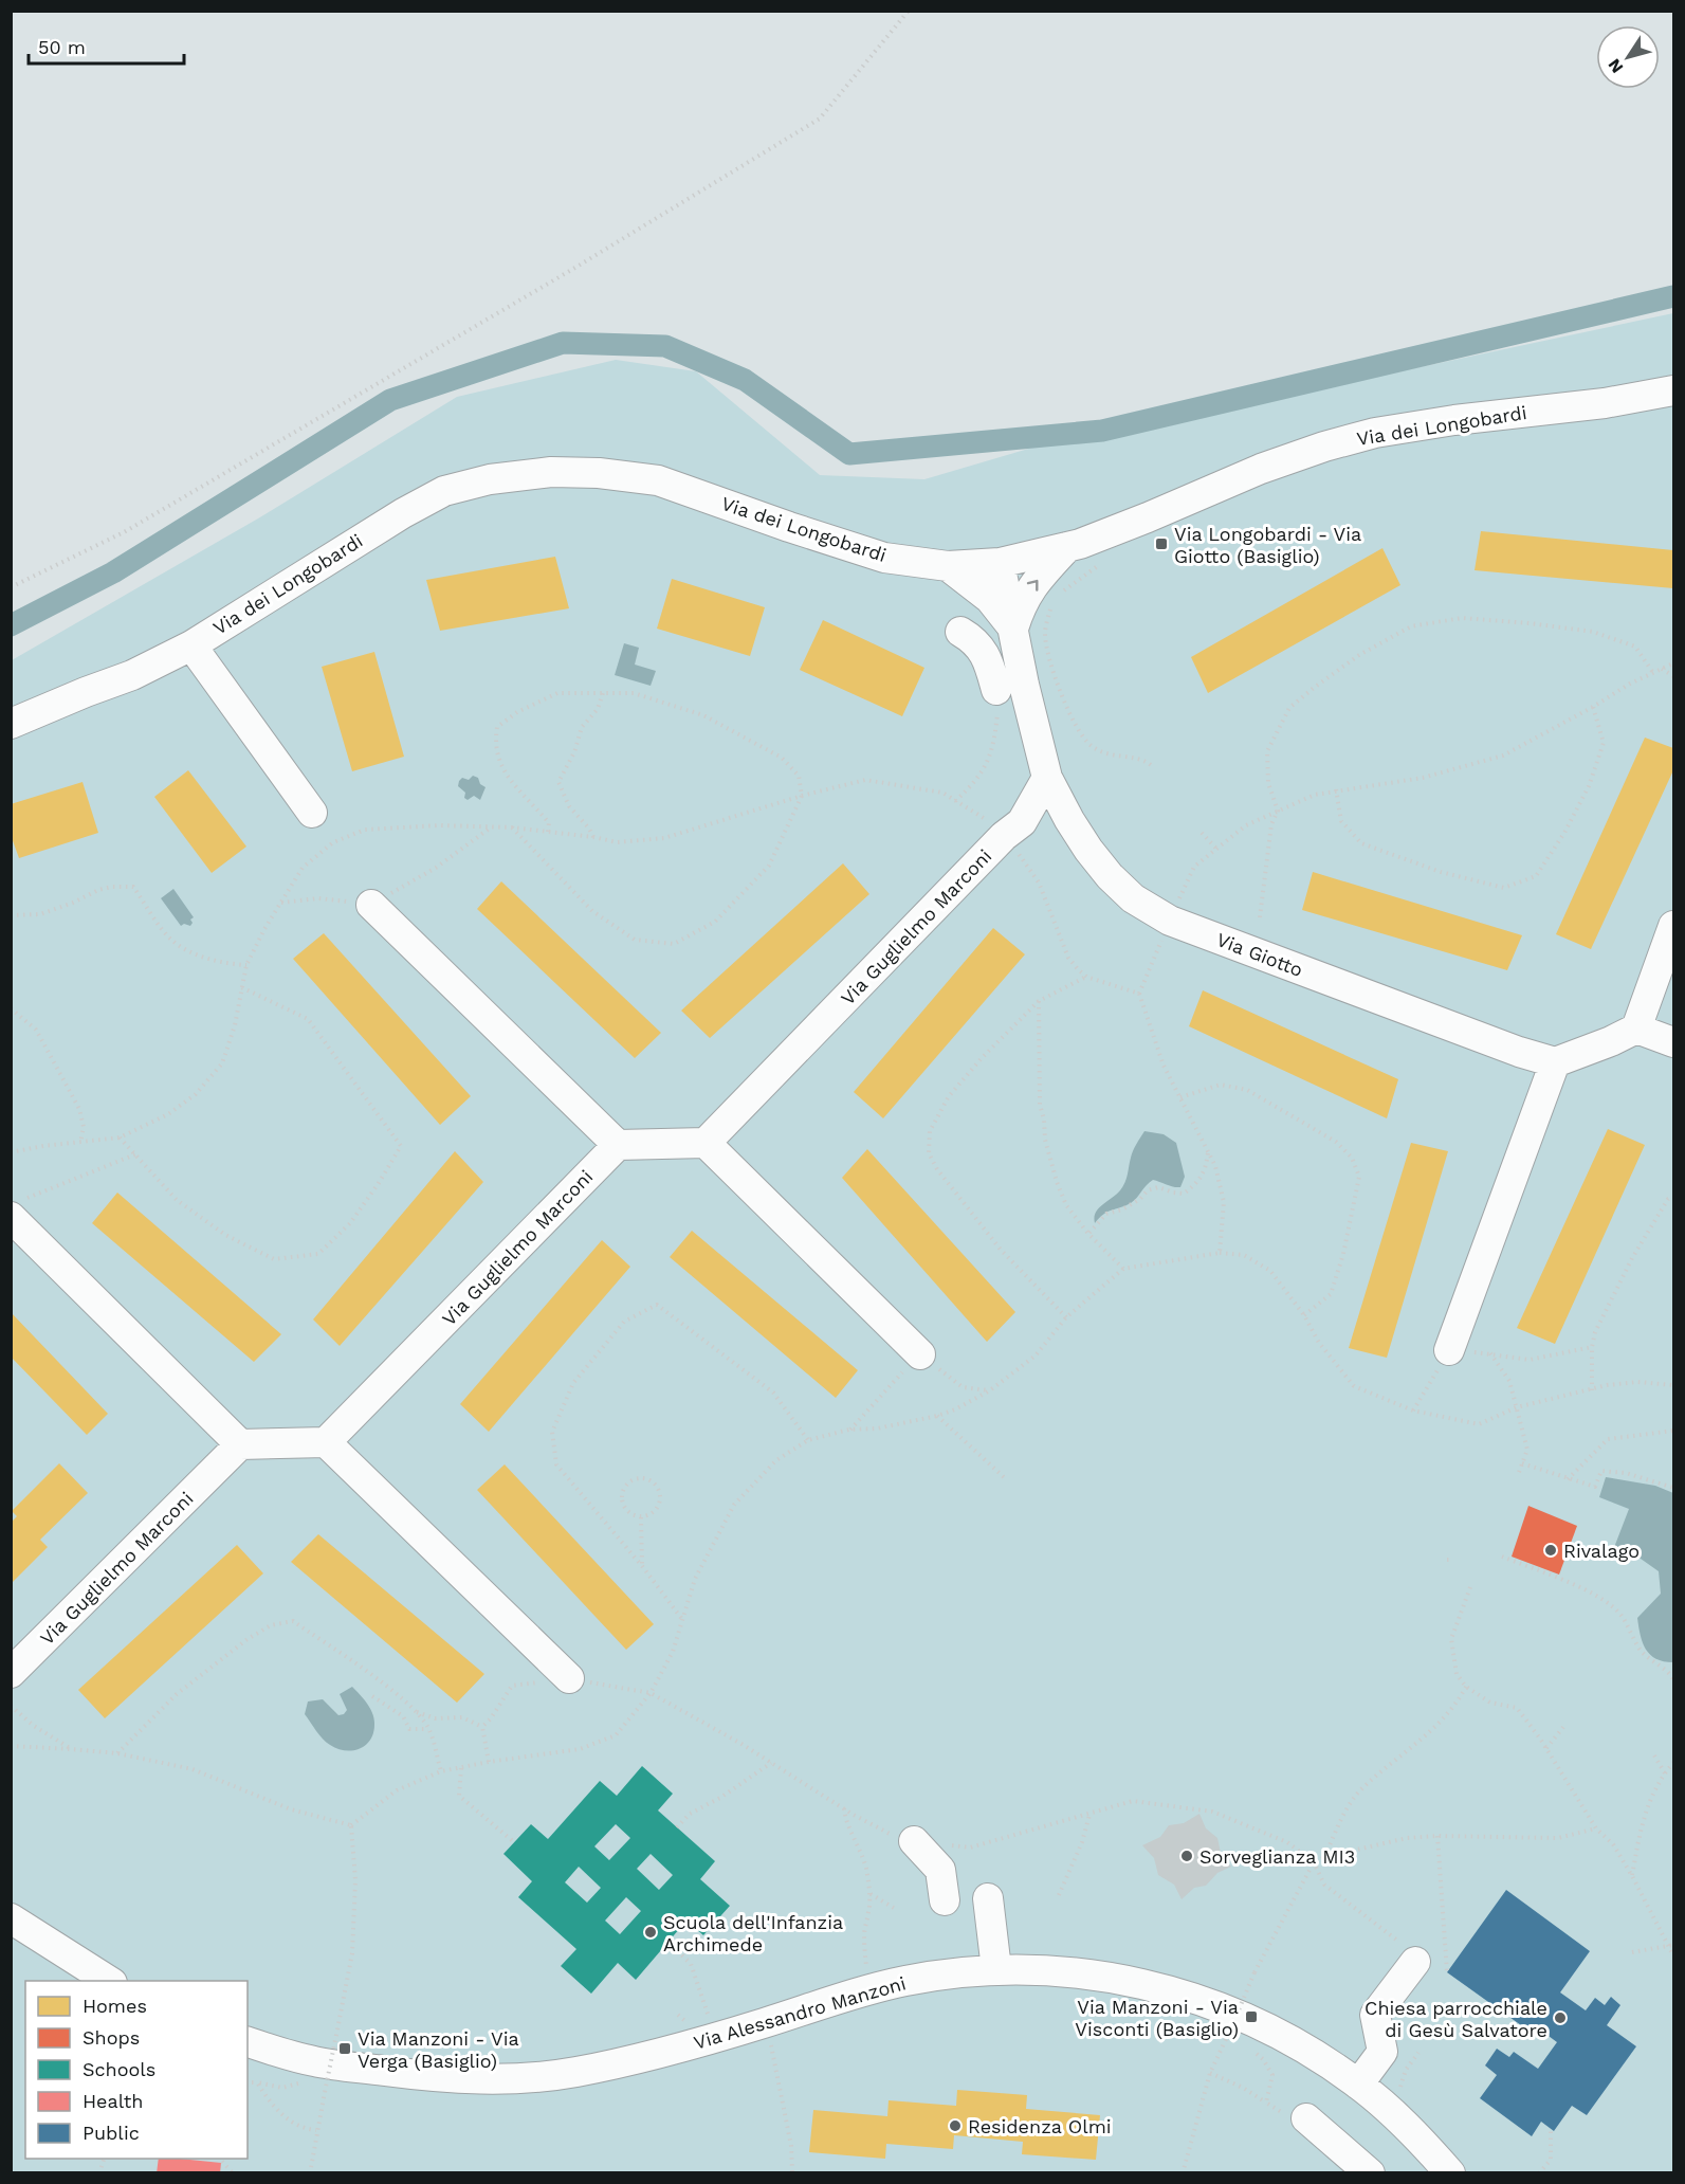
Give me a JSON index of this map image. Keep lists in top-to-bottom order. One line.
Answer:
{"streets":{"street":["Via dei Longobardi","Via Guglielmo Marconi","Via Giotto","Via Alessandro Manzoni"]},"crossings":[["Via dei Longobardi","Via Giotto"],["Via Guglielmo Marconi","Via Giotto"]],"places":{"transit":["Via Longobardi - Via Giotto (Basiglio)","Via Manzoni - Via Visconti (Basiglio)","Via Manzoni - Via Verga (Basiglio)"],"other":["Rivalago","Sorveglianza MI3","Scuola dell'Infanzia Archimede","Chiesa parrocchiale di Gesù Salvatore","Residenza Olmi"]},"legend":["Homes","Shops","Schools","Health","Public"],"scale_bar":"50 m","north":"bottom left"}
